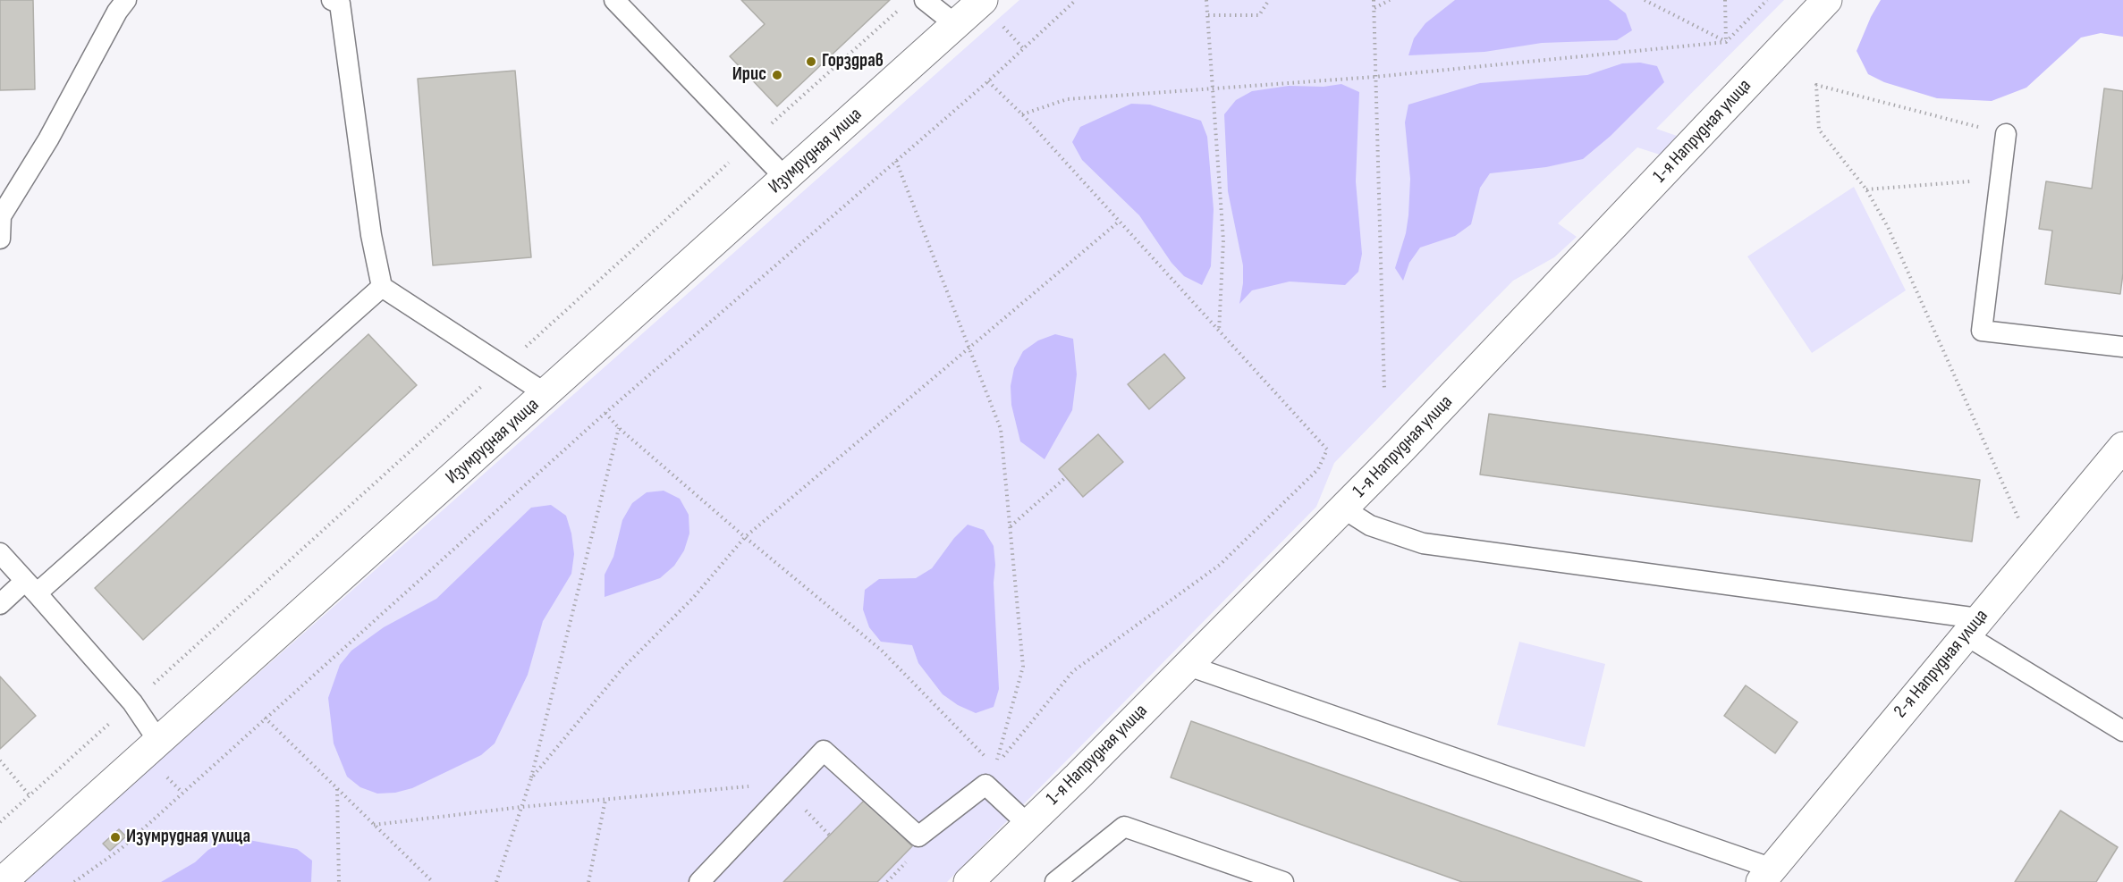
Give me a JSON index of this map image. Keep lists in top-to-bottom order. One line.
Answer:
{"streets":{"street":["1-я Напрудная улица","Изумрудная улица","2-я Напрудная улица"]},"places":["Горздрав","Ирис","Изумрудная улица"]}
